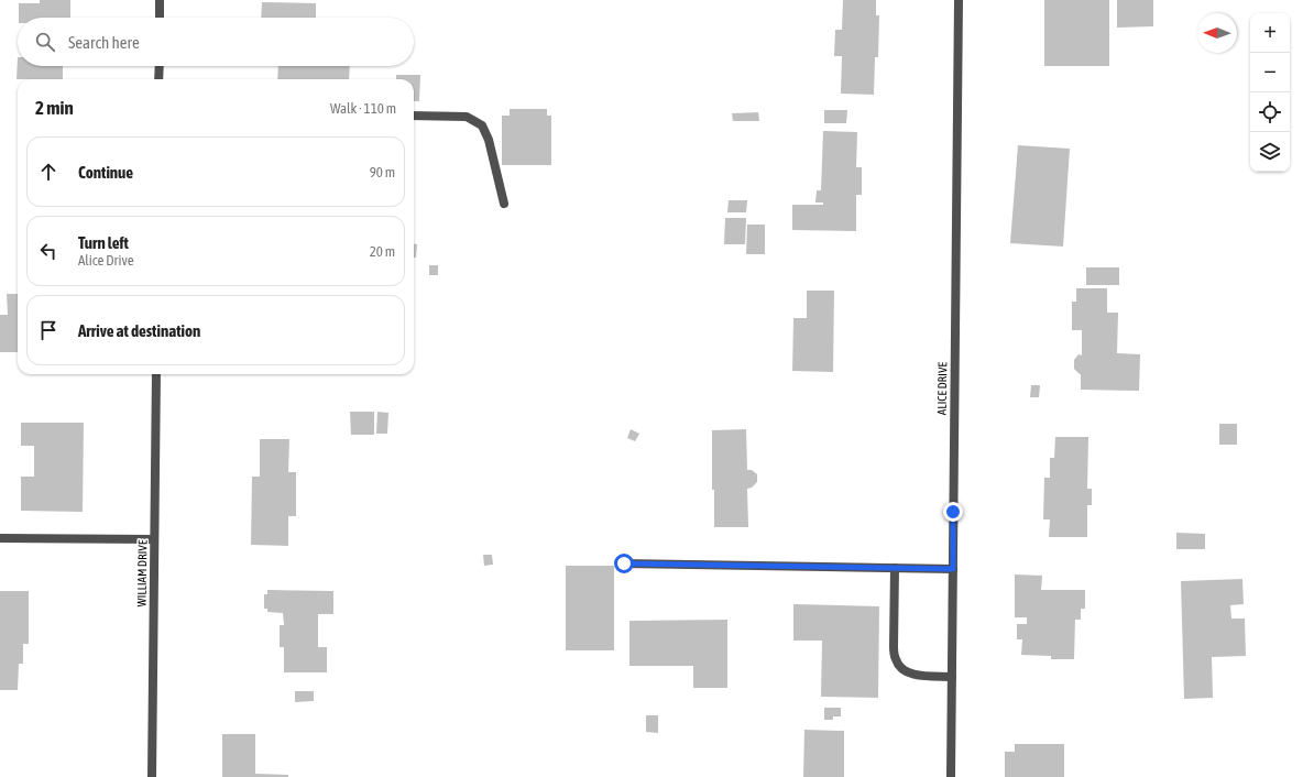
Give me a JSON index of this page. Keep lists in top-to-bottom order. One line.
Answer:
{"streets":{"street":["ALICE DRIVE","WILLIAM DRIVE"]},"north":"left","page":{"map_buttons":["+","−"],"search":"Search here","heading":["2 min","Walk · 110 m"],"list":[["Continue","90 m"],["Turn left","Alice Drive","20 m"],"Arrive at destination"]}}
